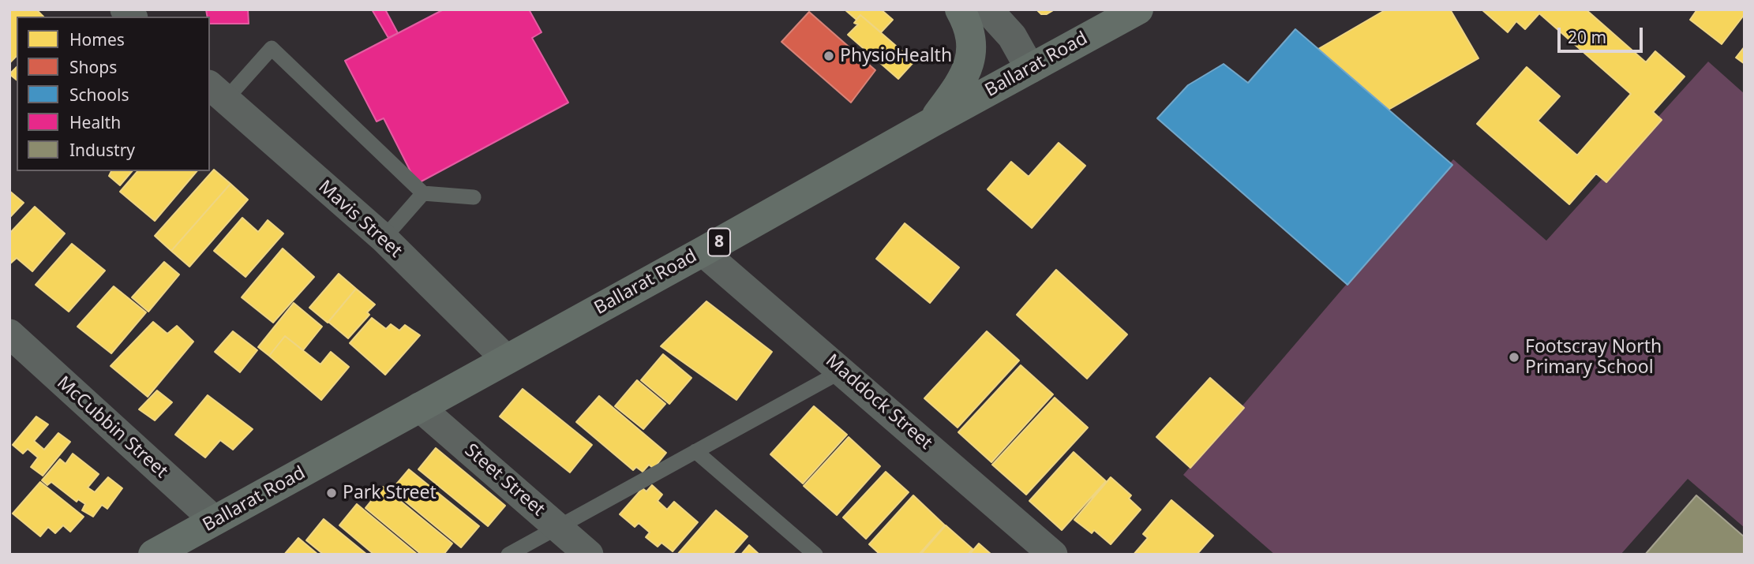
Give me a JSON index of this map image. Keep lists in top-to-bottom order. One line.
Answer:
{"streets":{"highway":["Ballarat Road","8"],"street":["Mavis Street","Maddock Street","McCubbin Street","Steet Street"]},"crossings":[["Ballarat Road","Mavis Street"],["Ballarat Road","Maddock Street"],["Ballarat Road","McCubbin Street"],["Ballarat Road","Steet Street"]],"places":["PhysioHealth","Footscray North Primary School","Park Street"],"legend":["Homes","Shops","Schools","Health","Industry"],"scale_bar":"20 m"}
